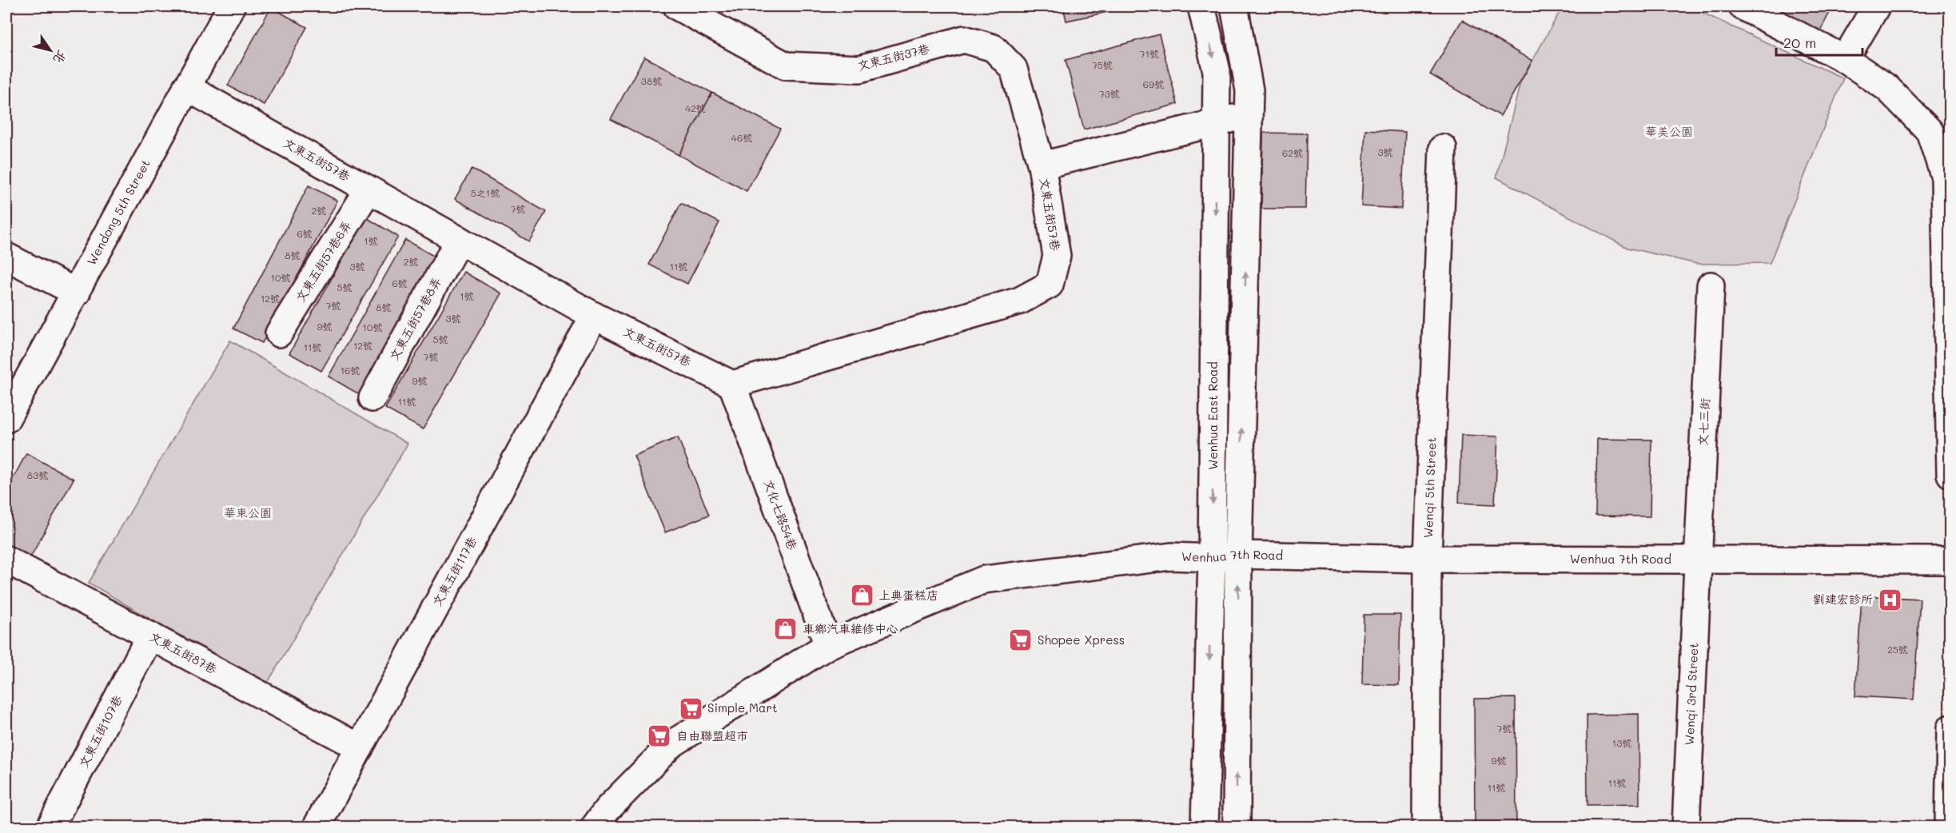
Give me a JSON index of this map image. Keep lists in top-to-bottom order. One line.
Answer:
{"streets":{"street":["文東五街37巷","文東五街57巷","Wendong 5th Street","文東五街57巷6弄","文東五街57巷8弄","Wenhua East Road","文七三街","Wenqi 5th Street","文化七路54巷","Wenhua 7th Road","文東五街117巷","文東五街87巷","Wenqi 3rd Street","文東五街107巷"]},"crossings":[["文東五街37巷","文東五街57巷"],["文東五街57巷","Wendong 5th Street"],["文東五街57巷","文東五街57巷6弄"],["文東五街57巷","文東五街57巷8弄"],["文東五街57巷","文化七路54巷"],["文東五街57巷","文東五街117巷"],["Wenhua East Road","Wenhua 7th Road"],["文七三街","Wenhua 7th Road"],["文七三街","Wenqi 3rd Street"],["Wenqi 5th Street","Wenhua 7th Road"],["文化七路54巷","Wenhua 7th Road"],["Wenhua 7th Road","Wenqi 3rd Street"],["文東五街117巷","文東五街87巷"],["文東五街87巷","文東五街107巷"]],"parks":["華美公園","華東公園"],"places":{"shop":["上典蛋糕店","車鄉汽車維修中心"],"hospital":["劉建宏診所"],"supermarket":["Shopee Xpress","Simple Mart","自由聯盟超市"]},"house_numbers":["71號","75號","38號","69號","73號","42號","46號","3號","62號","5之1號","7號","2號","6號","1號","8號","2號","3號","11號","10號","6號","5號","1號","12號","7號","8號","3號","9號","10號","5號","12號","11號","7號","16號","9號","11號","83號","25號","7號","13號","9號","11號","11號"],"scale_bar":"20 m","north":"bottom right"}
